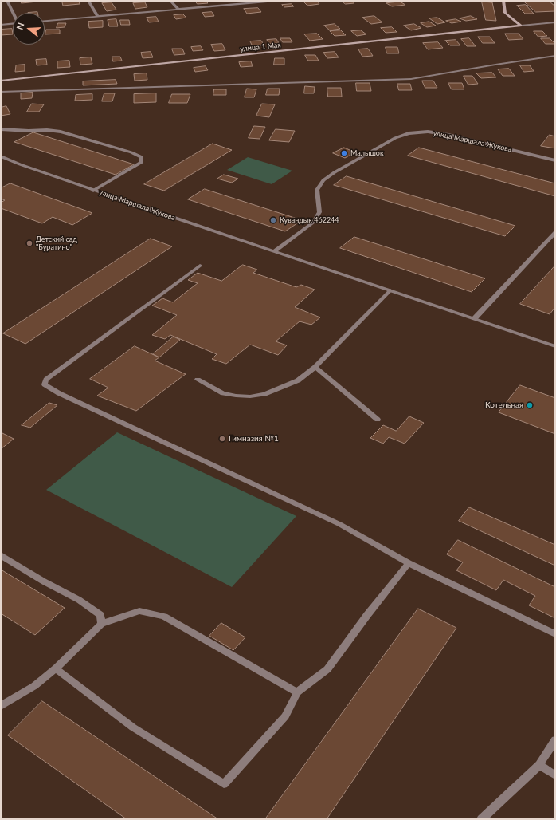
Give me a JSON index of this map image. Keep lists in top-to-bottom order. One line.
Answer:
{"streets":{"main road":["улица 1 Мая"],"street":["улица Маршала Жукова"]},"places":["Малышок","Кувандык 462244","Детский сад \"Буратино\"","Котельная","Гимназия №1"],"north":"left"}
